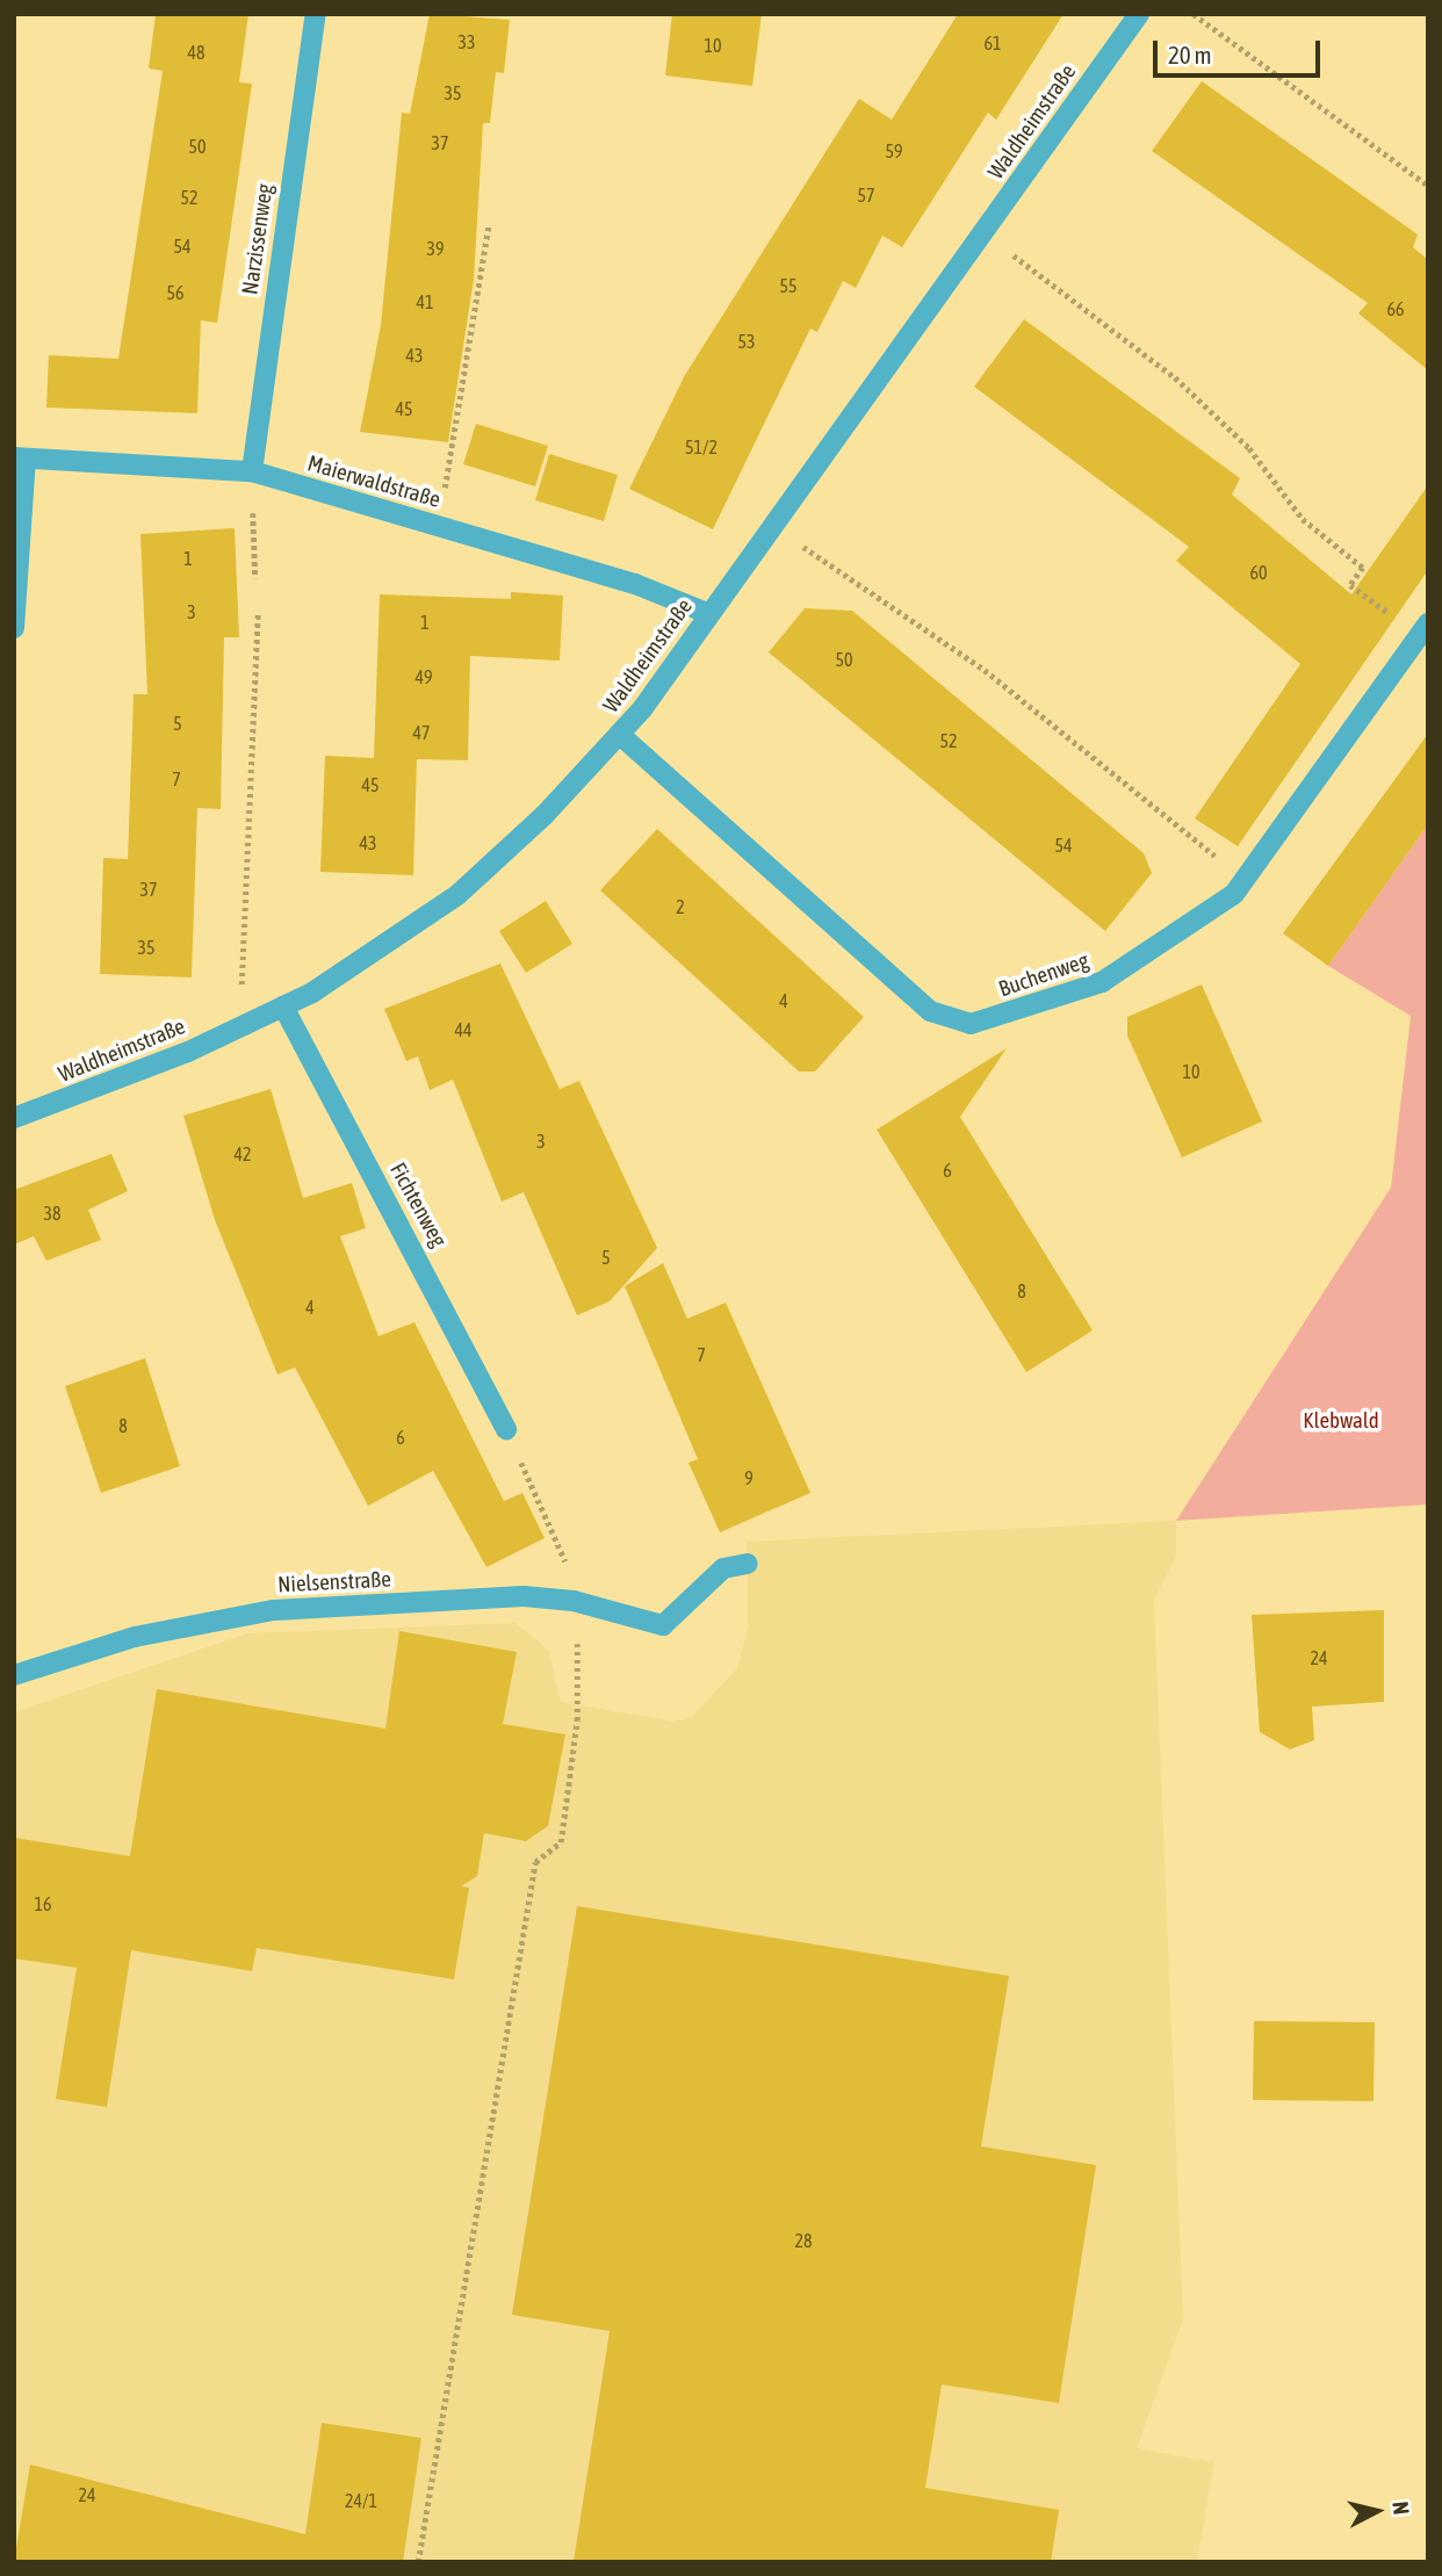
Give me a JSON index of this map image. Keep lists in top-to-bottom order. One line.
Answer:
{"streets":{"street":["Waldheimstraße","Narzissenweg","Maierwaldstraße","Buchenweg","Fichtenweg","Nielsenstraße"]},"crossings":[["Waldheimstraße","Maierwaldstraße"],["Waldheimstraße","Buchenweg"],["Waldheimstraße","Fichtenweg"],["Narzissenweg","Maierwaldstraße"]],"parks":["Klebwald"],"house_numbers":["33","61","10","48","35","37","50","59","57","52","54","39","55","56","41","66","53","43","45","51/2","1","60","3","1","50","49","5","47","52","7","45","43","54","37","2","35","4","44","10","3","42","6","38","5","8","4","7","8","6","9","24","16","28","24","24/1"],"scale_bar":"20 m","north":"right"}
